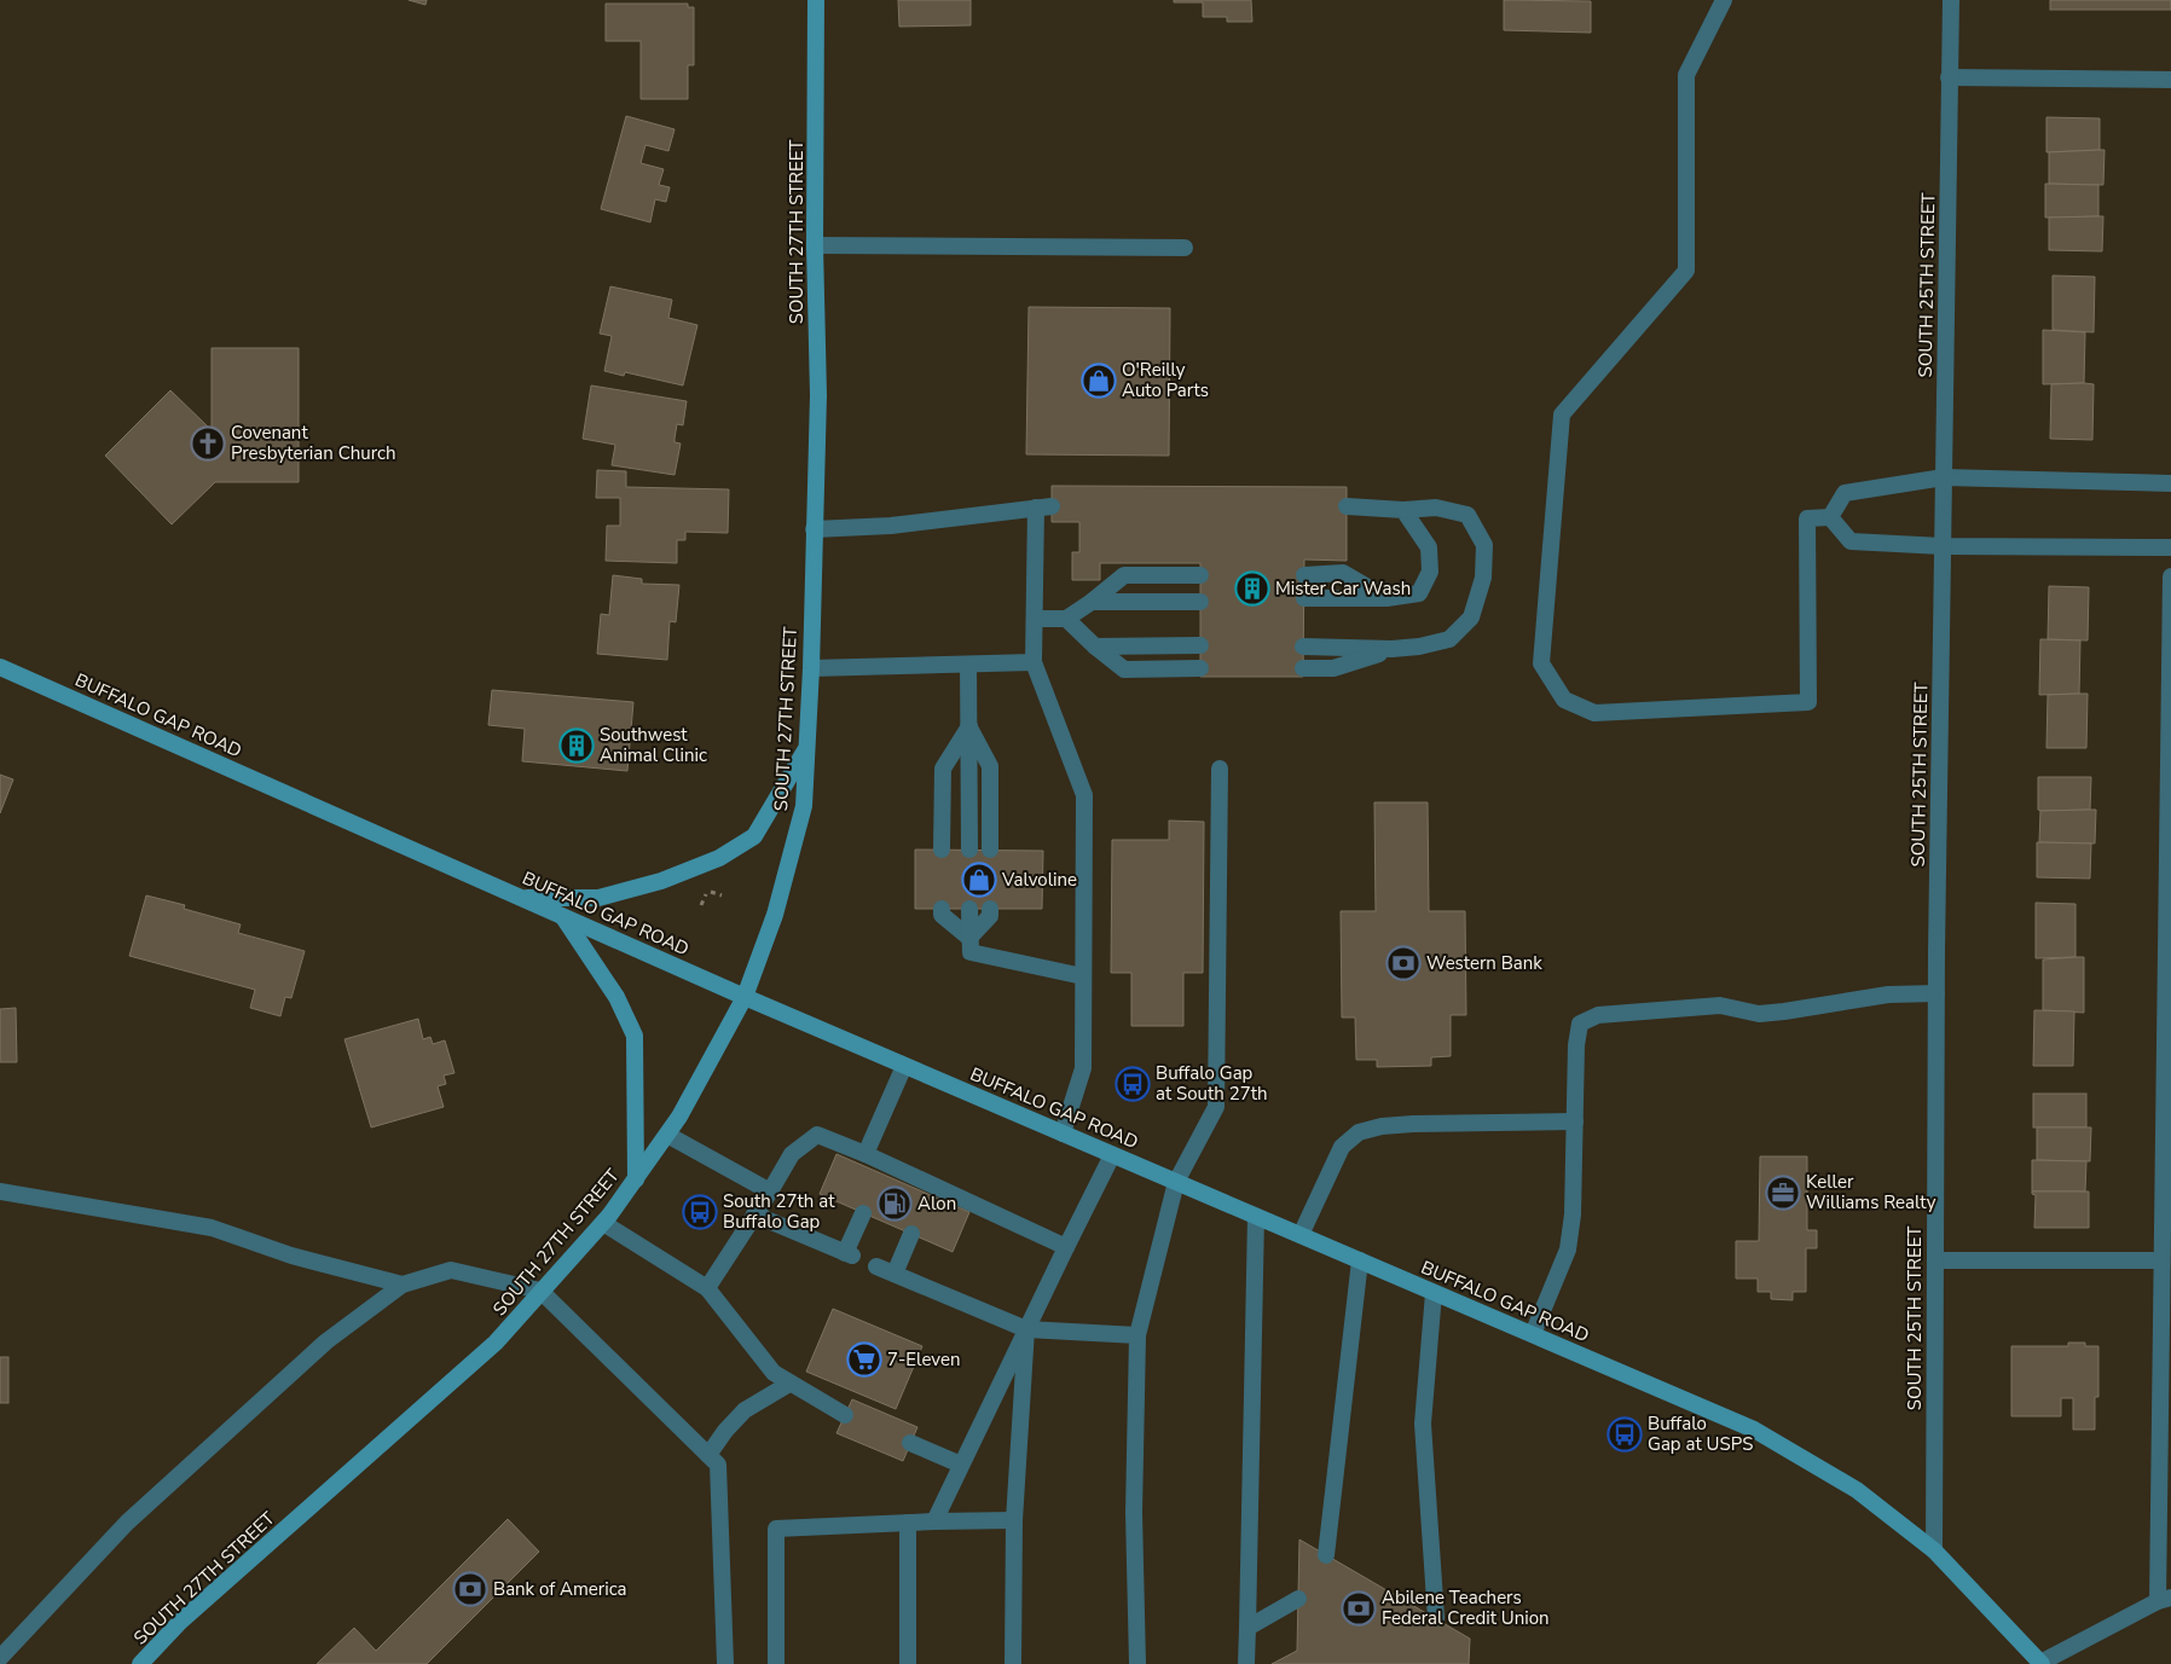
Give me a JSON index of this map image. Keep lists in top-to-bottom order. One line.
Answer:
{"streets":{"main road":["SOUTH 27TH STREET","BUFFALO GAP ROAD"],"street":["SOUTH 25TH STREET"]},"crossings":[["SOUTH 27TH STREET","BUFFALO GAP ROAD"],["SOUTH 25TH STREET","BUFFALO GAP ROAD"]],"places":{"shop":["O'Reilly Auto Parts","Valvoline"],"church":["Covenant Presbyterian Church"],"building":["Mister Car Wash","Southwest Animal Clinic"],"bank":["Western Bank","Bank of America","Abilene Teachers Federal Credit Union"],"bus stop":["Buffalo Gap at South 27th","South 27th at Buffalo Gap","Buffalo Gap at USPS"],"office":["Keller Williams Realty"],"fuel station":["Alon"],"supermarket":["7-Eleven"]}}
